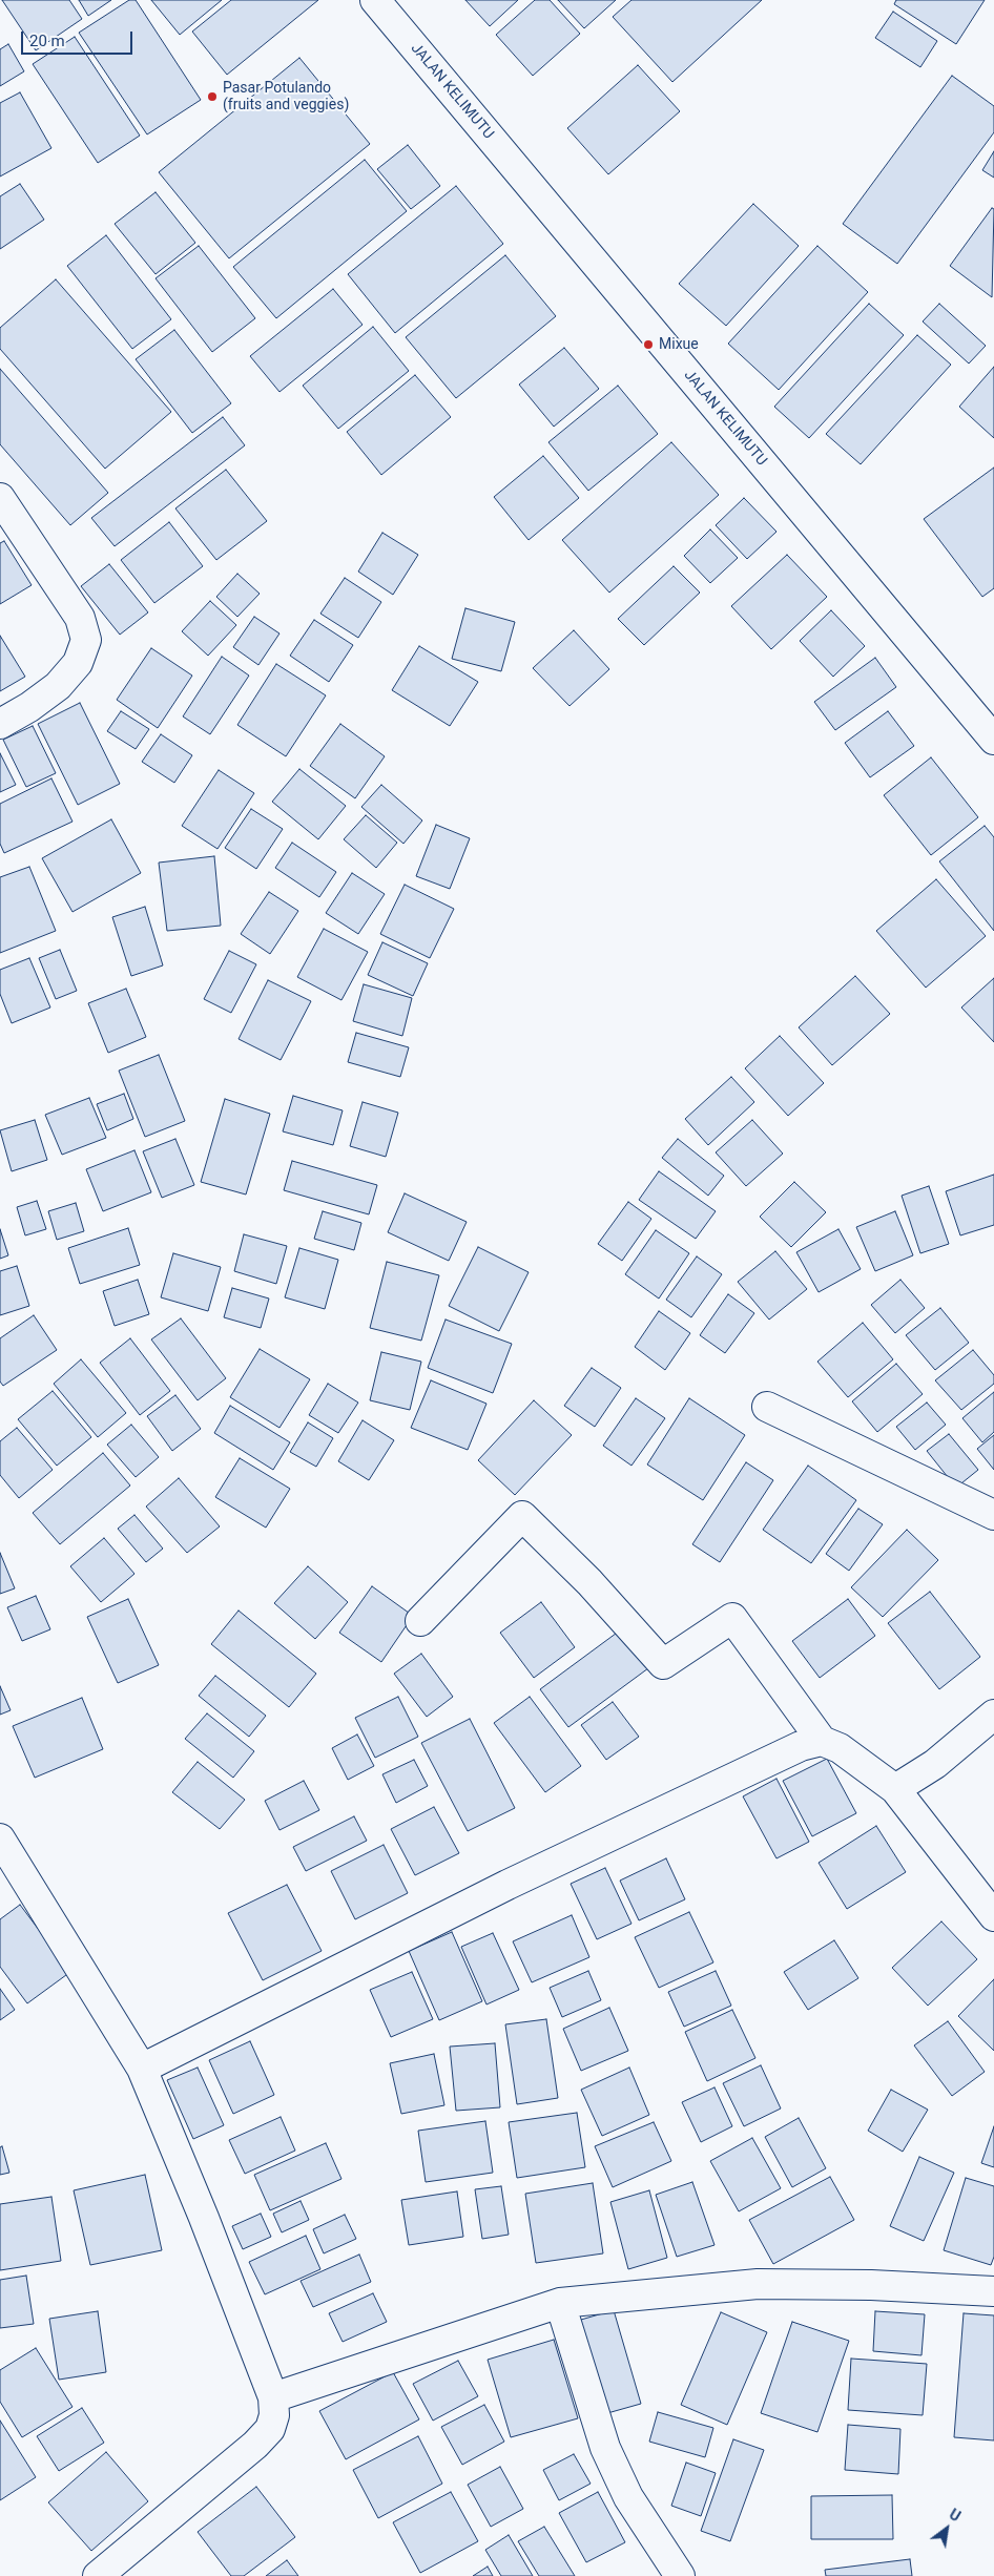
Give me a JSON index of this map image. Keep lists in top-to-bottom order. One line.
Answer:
{"streets":{"street":["JALAN KELIMUTU"]},"places":["Pasar Potulando (fruits and veggies)","Mixue"],"scale_bar":"20 m","north":"top right"}
